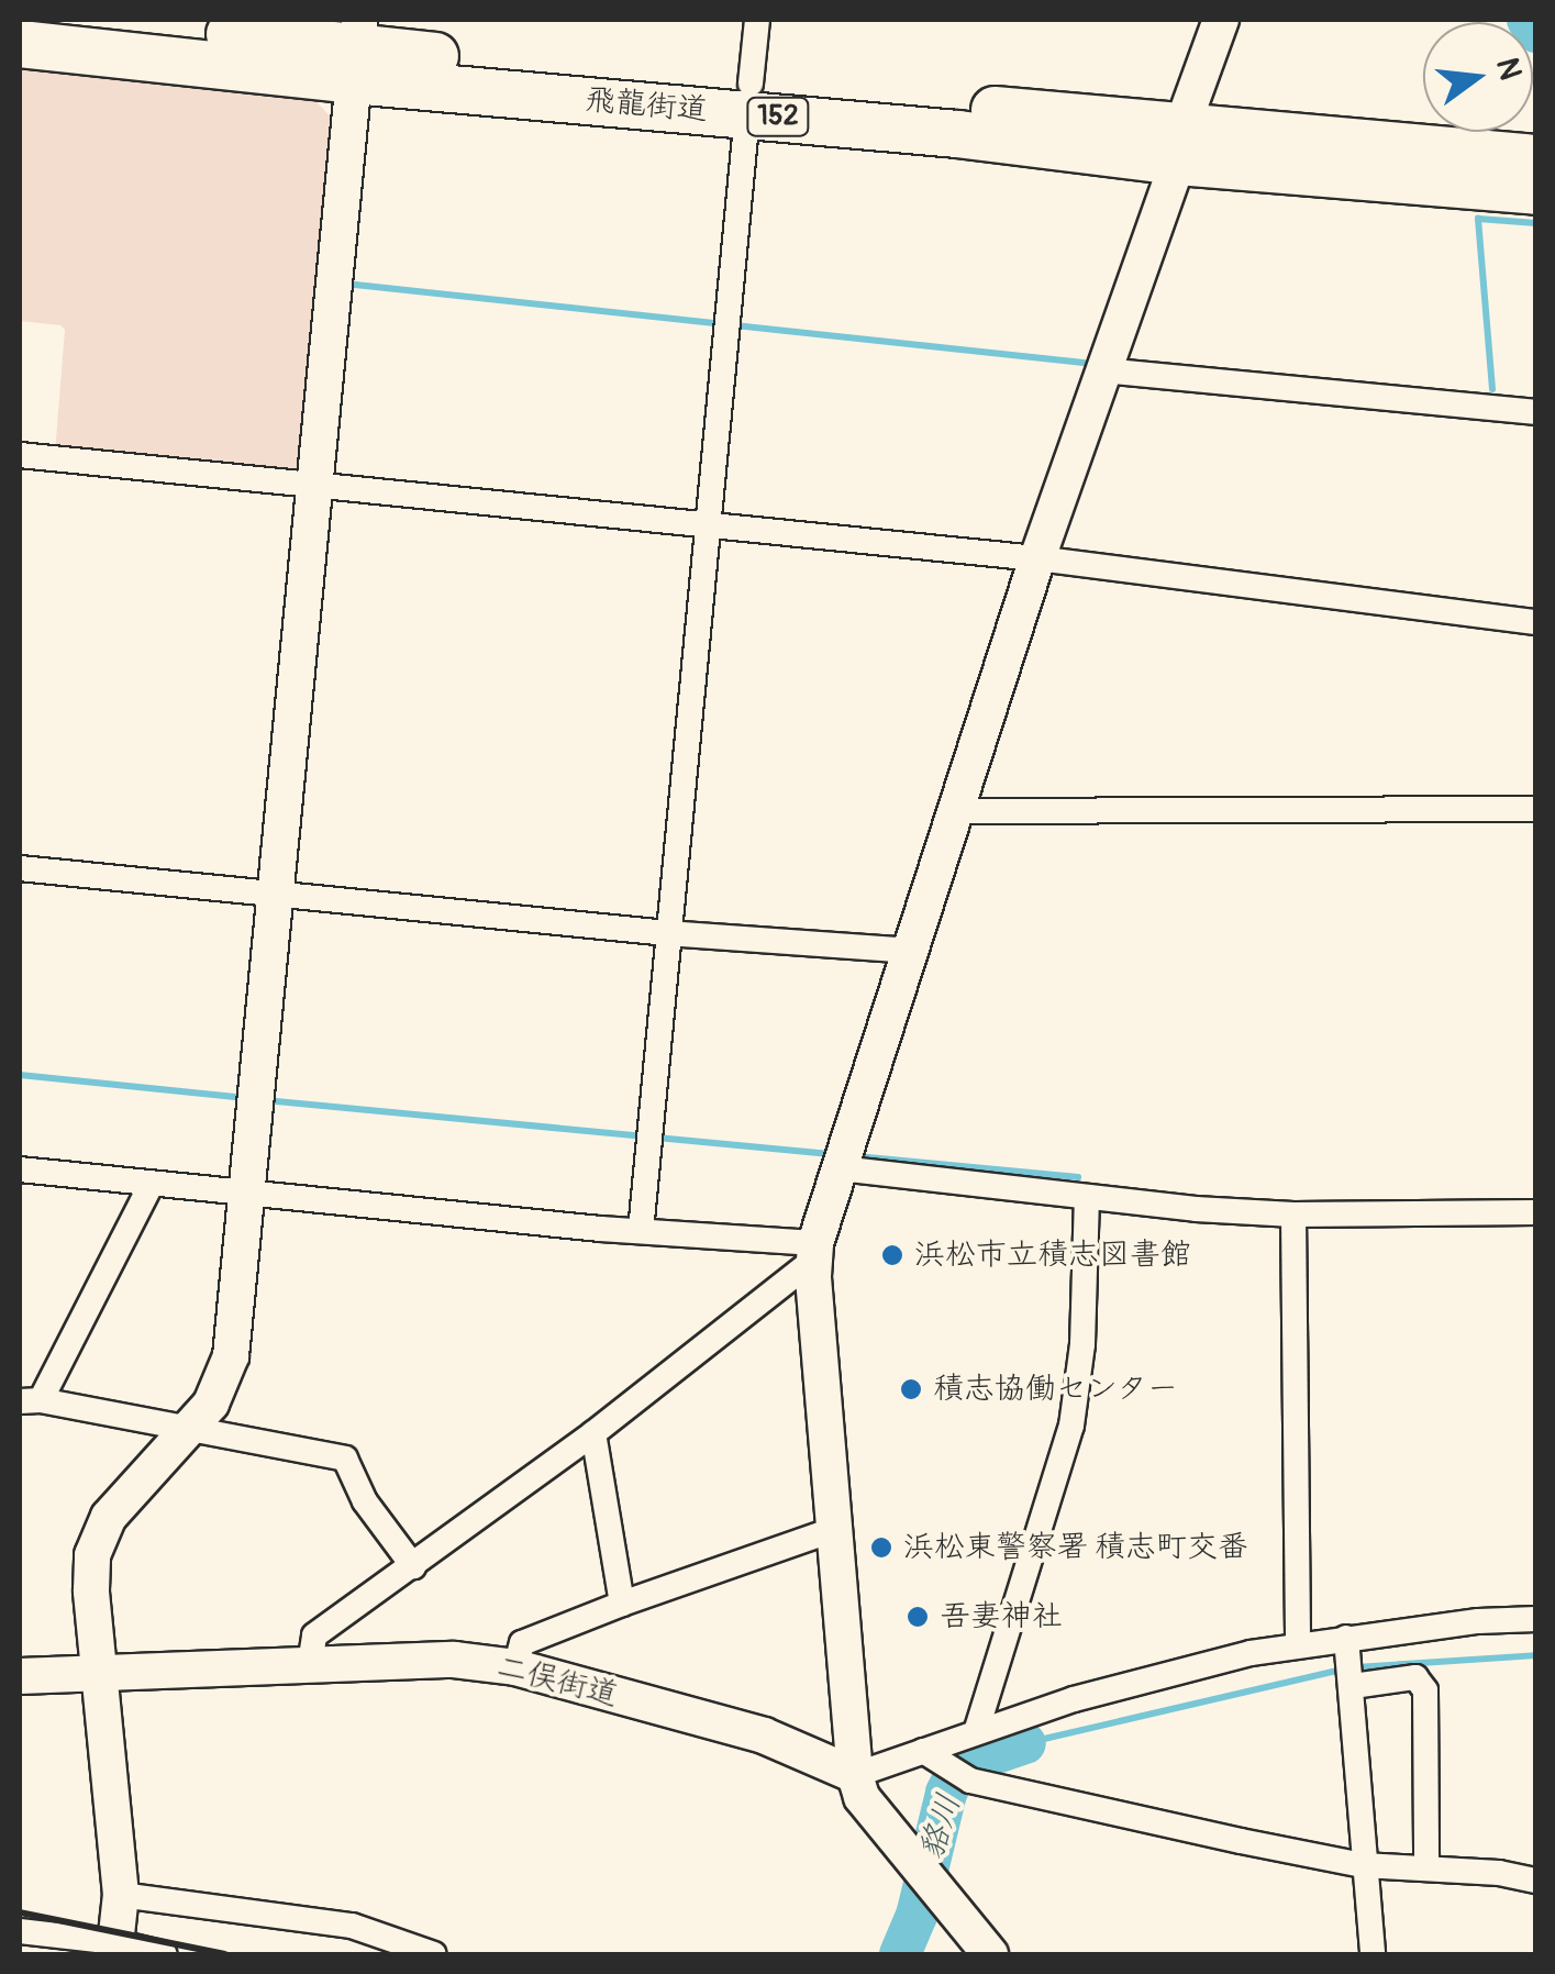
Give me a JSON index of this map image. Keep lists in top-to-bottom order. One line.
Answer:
{"streets":{"highway":["飛龍街道","152"],"street":["二俣街道"]},"water":["貉川"],"places":["浜松市立積志図書館","積志協働センター","浜松東警察署 積志町交番","吾妻神社"],"north":"right"}
